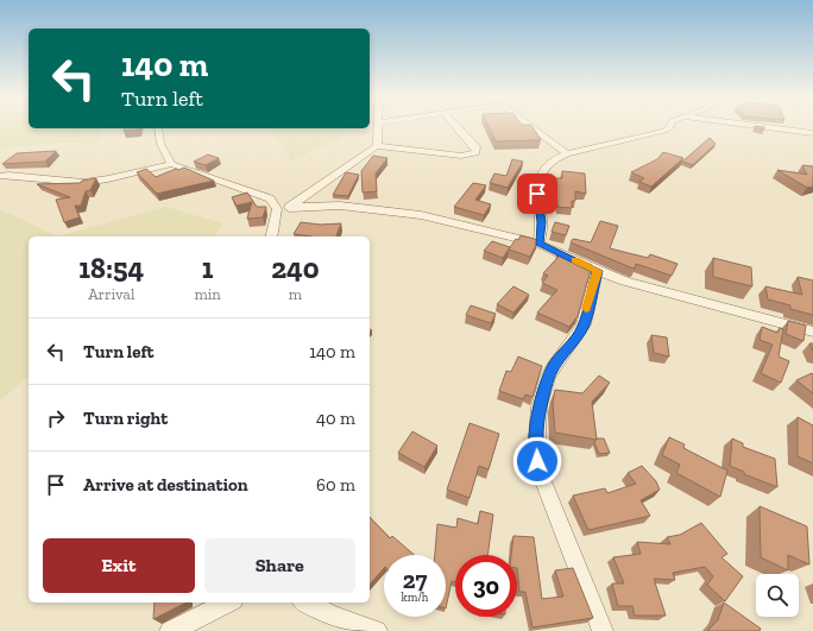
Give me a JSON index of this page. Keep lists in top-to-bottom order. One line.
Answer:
{"page":{"turn":["140 m","Turn left"],"eta":["18:54","Arrival","1","min","240","m"],"list":[{"name":"Turn left","value":"140 m"},{"name":"Turn right","value":"40 m"},{"name":"Arrive at destination","value":"60 m"}],"buttons":["Exit","Share"],"speed":"27 km/h","limit":"30"}}
